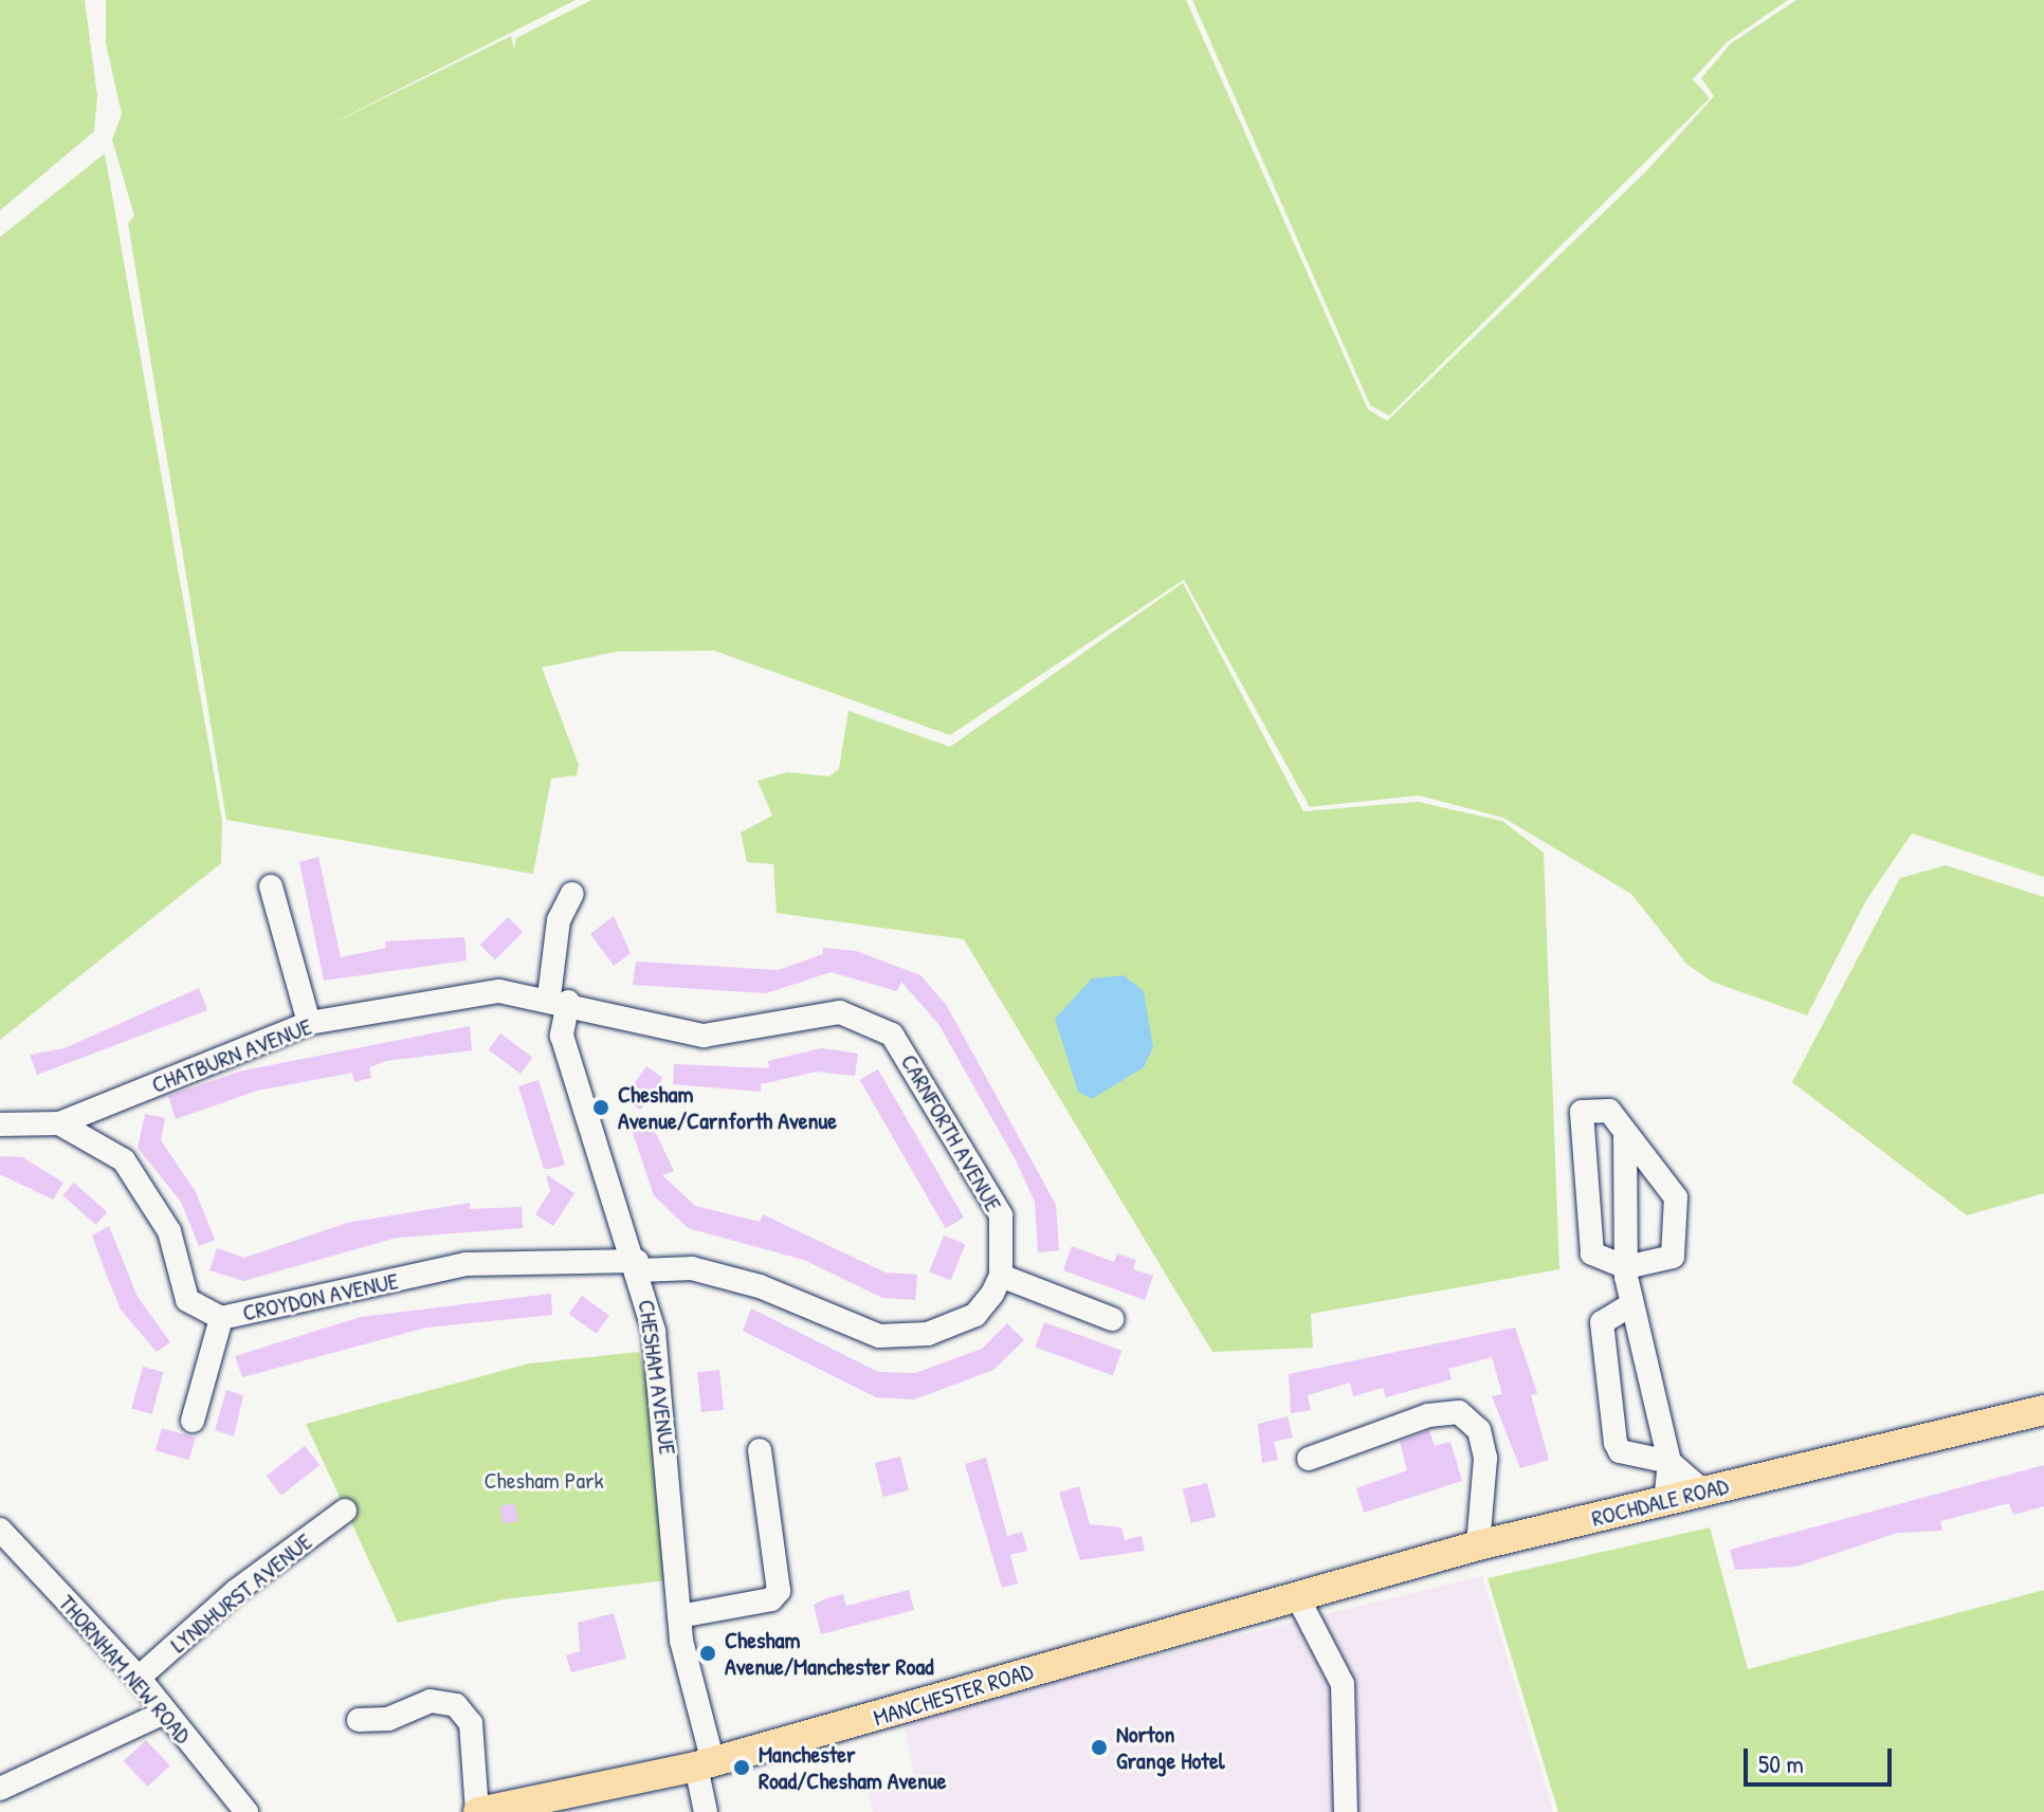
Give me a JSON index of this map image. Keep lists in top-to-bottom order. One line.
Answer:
{"streets":{"main road":["ROCHDALE ROAD","MANCHESTER ROAD"],"street":["CHATBURN AVENUE","CARNFORTH AVENUE","CROYDON AVENUE","CHESHAM AVENUE","LYNDHURST AVENUE","THORNHAM NEW ROAD"]},"crossings":[["CHATBURN AVENUE","CARNFORTH AVENUE"],["CHATBURN AVENUE","CROYDON AVENUE"],["CHATBURN AVENUE","CHESHAM AVENUE"],["CARNFORTH AVENUE","CHESHAM AVENUE"],["CROYDON AVENUE","CHESHAM AVENUE"],["CHESHAM AVENUE","MANCHESTER ROAD"],["ROCHDALE ROAD","MANCHESTER ROAD"],["LYNDHURST AVENUE","THORNHAM NEW ROAD"]],"parks":["Chesham Park"],"places":["Chesham Avenue/Carnforth Avenue","Chesham Avenue/Manchester Road","Norton Grange Hotel","Manchester Road/Chesham Avenue"],"scale_bar":"50 m"}
